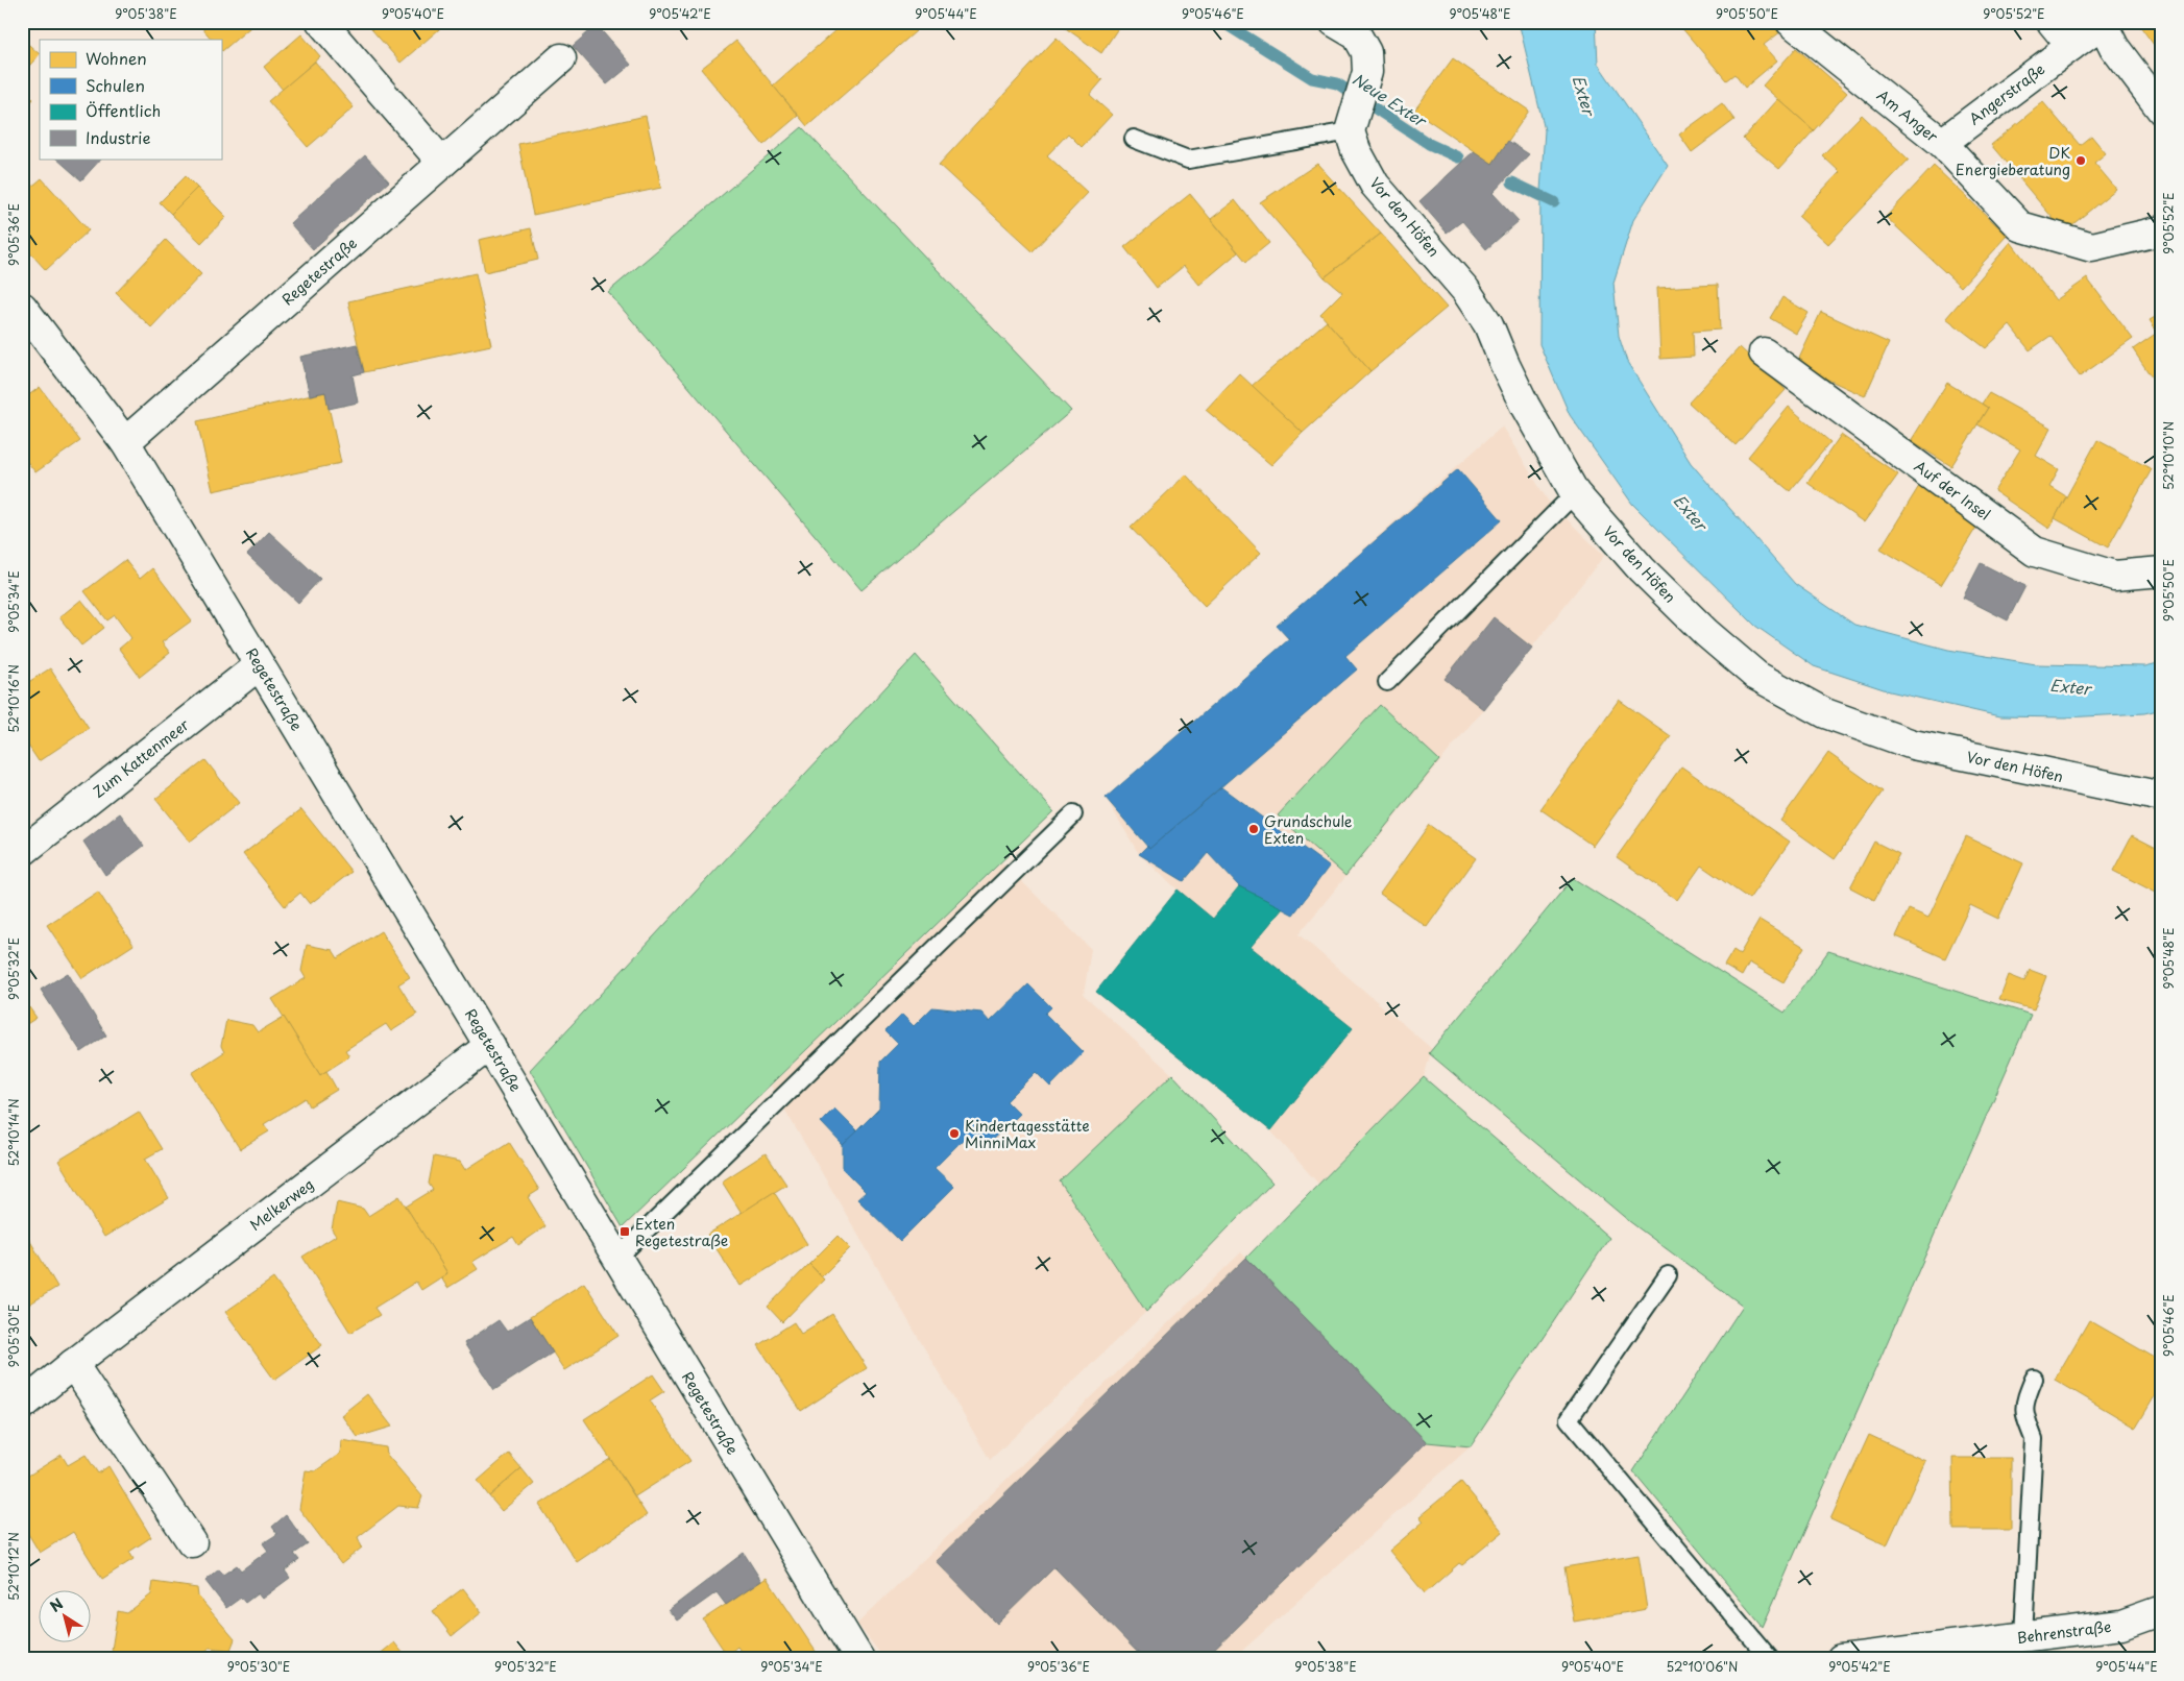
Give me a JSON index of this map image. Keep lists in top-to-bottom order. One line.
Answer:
{"streets":{"street":["Angerstraße","Am Anger","Vor den Höfen","Regetestraße","Auf der Insel","Zum Kattenmeer","Melkerweg","Behrenstraße"]},"crossings":[["Angerstraße","Am Anger"],["Regetestraße","Zum Kattenmeer"],["Regetestraße","Melkerweg"]],"water":["Exter","Neue Exter"],"places":{"other":["DK Energieberatung","Grundschule Exten","Kindertagesstätte MinniMax"],"transit":["Exten Regetestraße"]},"legend":["Wohnen","Schulen","Öffentlich","Industrie"],"north":"top left","coordinates":["9°05'38\"E","9°05'40\"E","9°05'42\"E","9°05'44\"E","9°05'46\"E","9°05'48\"E","9°05'50\"E","9°05'52\"E","9°05'36\"E","52°10'10\"N","9°05'34\"E","52°10'16\"N","9°05'32\"E","52°10'14\"N","9°05'30\"E","52°10'12\"N","52°10'06\"N"]}
